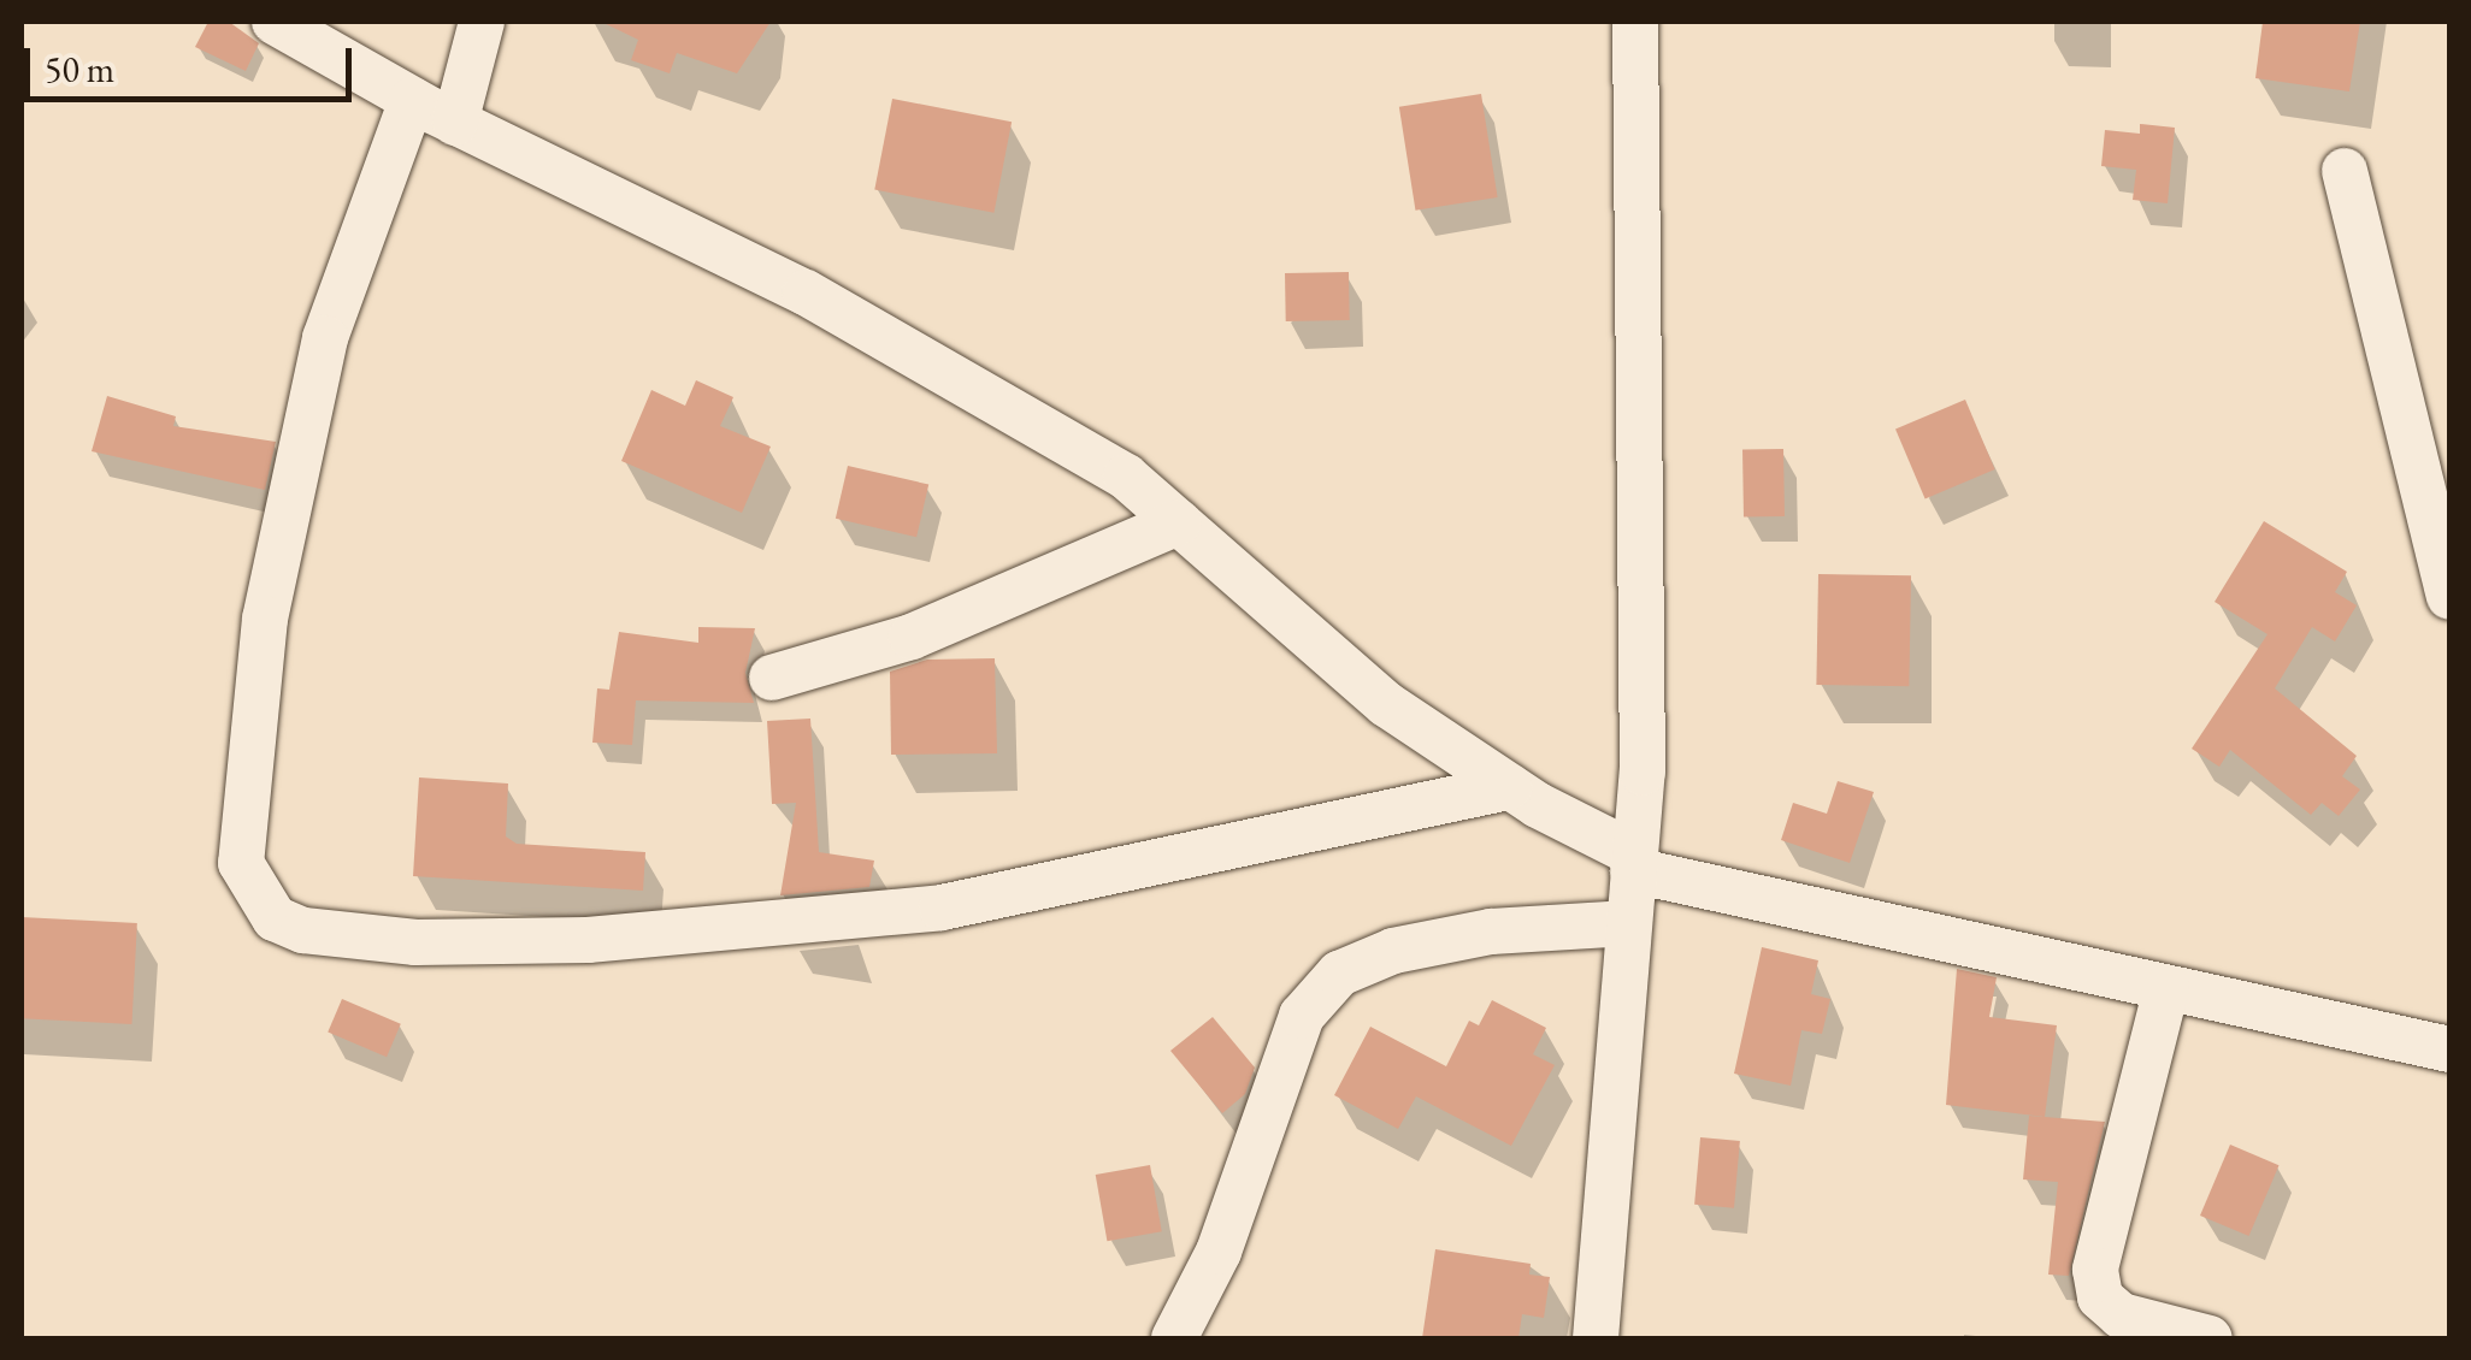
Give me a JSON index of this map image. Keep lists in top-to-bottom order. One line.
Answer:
{"scale_bar":"50 m"}
